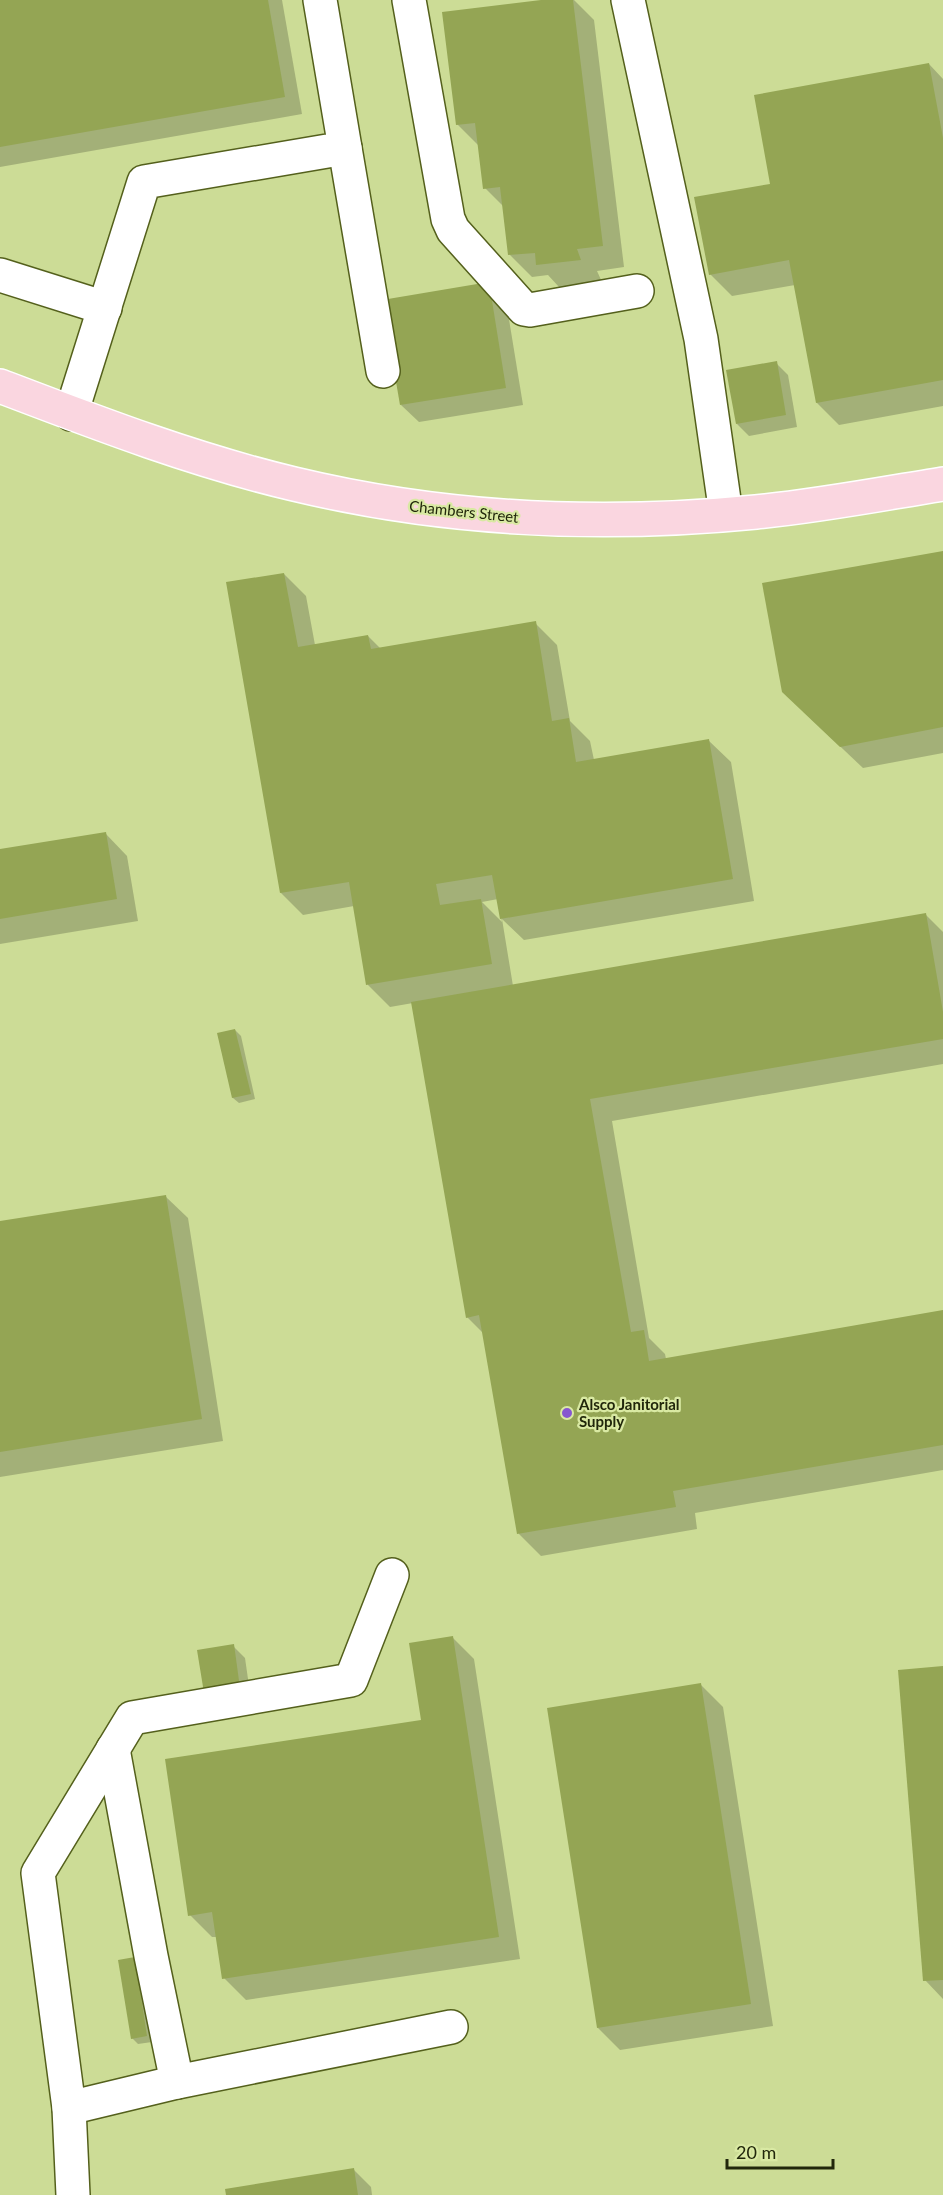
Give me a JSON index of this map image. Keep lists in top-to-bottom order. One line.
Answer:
{"streets":{"main road":["Chambers Street"]},"places":["Alsco Janitorial Supply"],"scale_bar":"20 m"}
